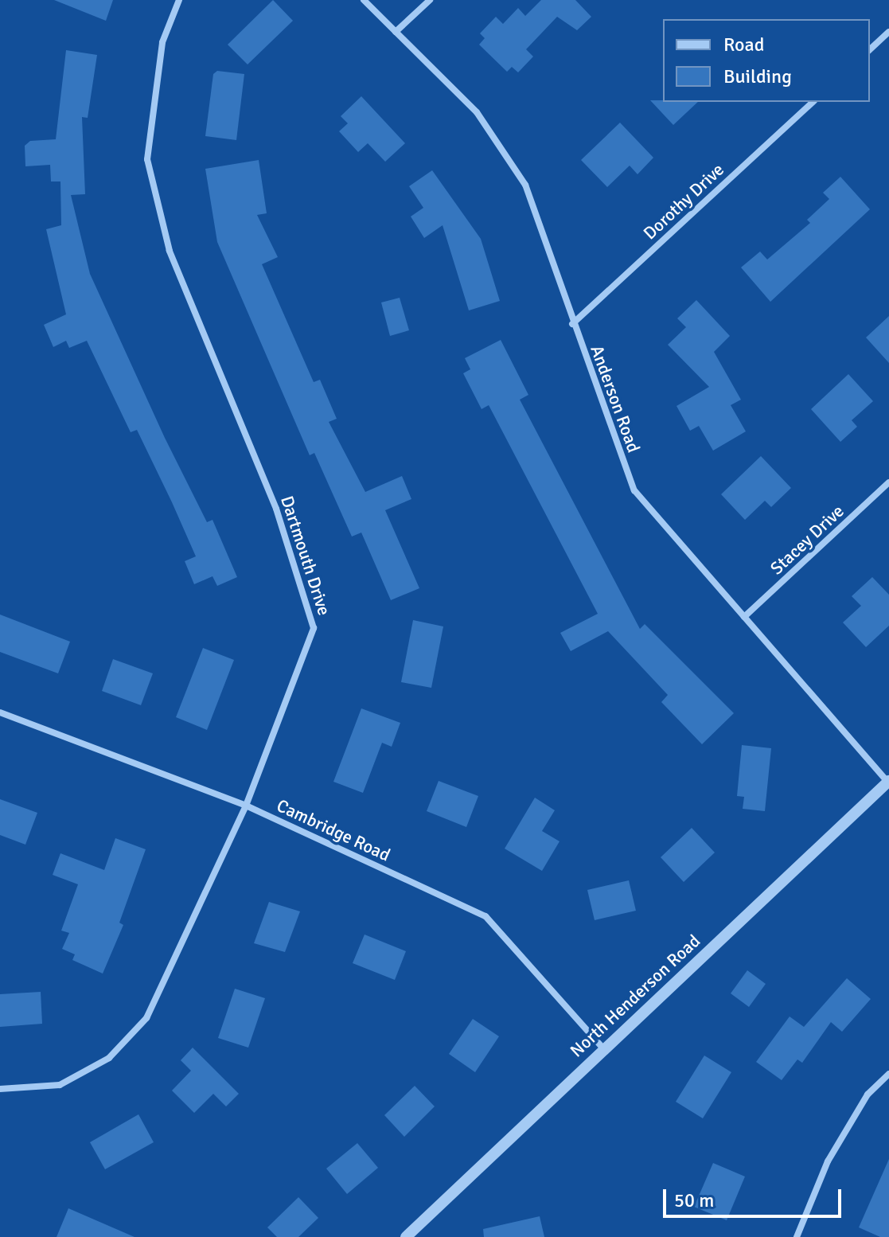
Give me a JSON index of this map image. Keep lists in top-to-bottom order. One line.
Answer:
{"streets":{"street":["Dorothy Drive","Anderson Road","Stacey Drive","Dartmouth Drive","Cambridge Road","North Henderson Road"]},"crossings":[["Dorothy Drive","Anderson Road"],["Anderson Road","Stacey Drive"],["Anderson Road","North Henderson Road"],["Dartmouth Drive","Cambridge Road"],["Cambridge Road","North Henderson Road"]],"legend":["Road","Building"],"scale_bar":"50 m"}
